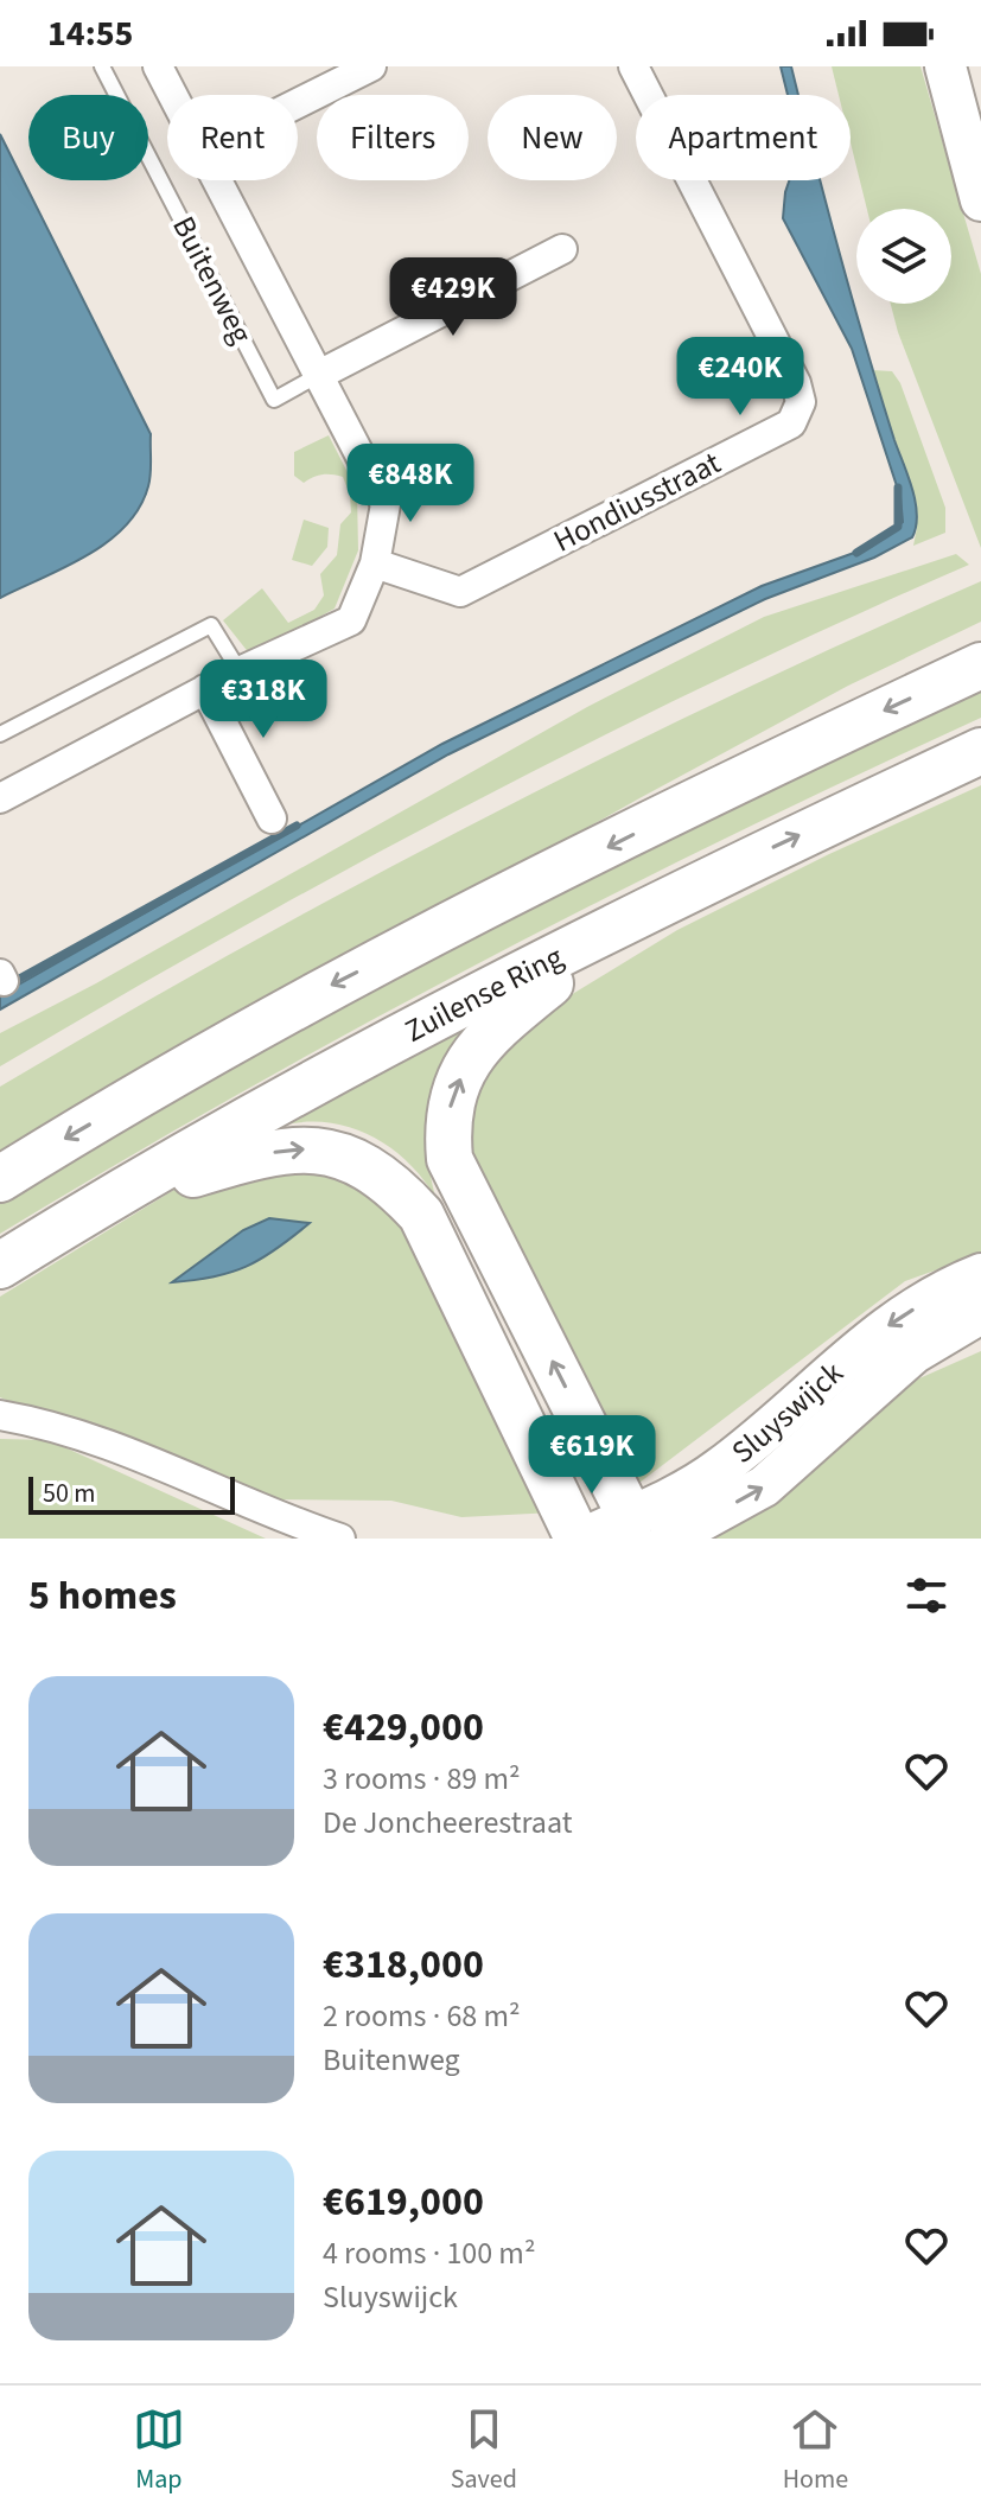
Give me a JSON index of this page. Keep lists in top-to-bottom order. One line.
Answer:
{"streets":{"main road":["Zuilense Ring","Sluyswijck"],"street":["Buitenweg","Hondiusstraat"]},"crossings":[["Buitenweg","Hondiusstraat"]],"scale_bar":"50 m","page":{"status":"14:55","chip":["Buy","Rent","Filters","New","Apartment"],"price":["€429K","€240K","€848K","€318K","€619K"],"scale":"50 m","heading":"5 homes","list":[{"name":"€429,000","note":"3 rooms · 89 m² · De Joncheerestraat"},{"name":"€318,000","note":"2 rooms · 68 m² · Buitenweg"},{"name":"€619,000","note":"4 rooms · 100 m² · Sluyswijck"}],"tabs":["Map","Saved","Home"]}}
